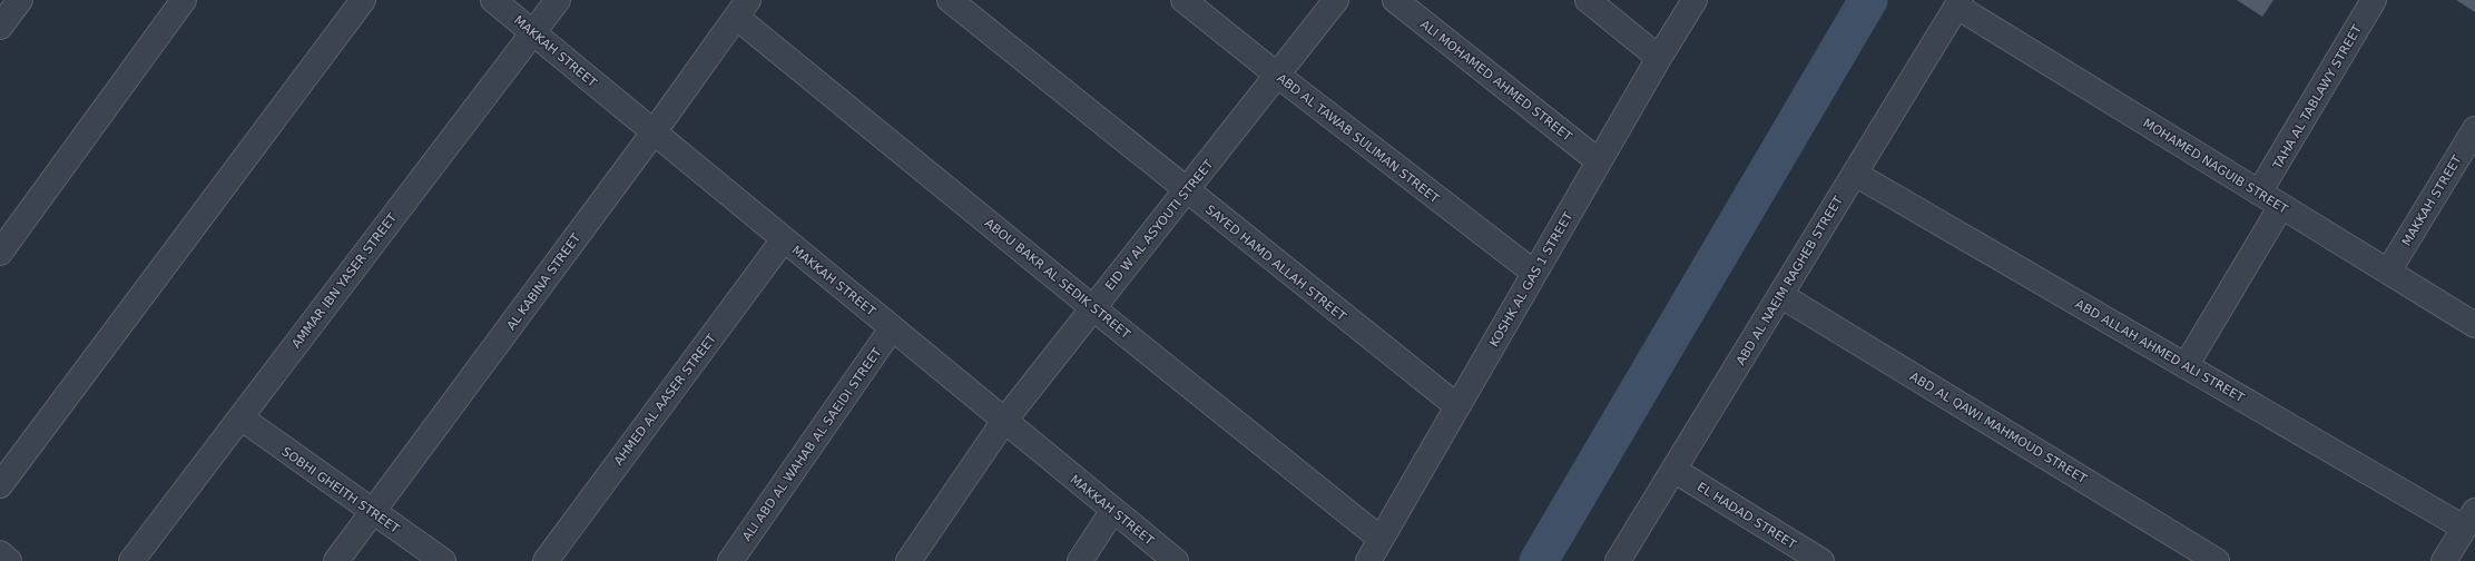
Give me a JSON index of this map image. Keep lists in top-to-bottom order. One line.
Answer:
{"streets":{"street":["MAKKAH STREET","ALI MOHAMED AHMED STREET","TAHA AL TABLAWY STREET","ABD AL TAWAB SULIMAN STREET","MOHAMED NAGUIB STREET","EID W AL ASYOUTI STREET","SAYED HAMD ALLAH STREET","ABOU BAKR AL SEDIK STREET","KOSHK AL GAS 1 STREET","AMMAR IBN YASER STREET","ABD AL NAEIM RAGHEB STREET","AL KABINA STREET","ABD ALLAH AHMED ALI STREET","AHMED AL AASER STREET","ABD AL QAWI MAHMOUD STREET","ALI ABD AL WAHAB AL SAEIDI STREET","SOBHI GHEITH STREET","EL HADAD STREET"]},"crossings":[["MAKKAH STREET","MOHAMED NAGUIB STREET"],["MAKKAH STREET","EID W AL ASYOUTI STREET"],["MAKKAH STREET","AMMAR IBN YASER STREET"],["MAKKAH STREET","AL KABINA STREET"],["MAKKAH STREET","AHMED AL AASER STREET"],["MAKKAH STREET","ALI ABD AL WAHAB AL SAEIDI STREET"],["ALI MOHAMED AHMED STREET","KOSHK AL GAS 1 STREET"],["TAHA AL TABLAWY STREET","MOHAMED NAGUIB STREET"],["ABD AL TAWAB SULIMAN STREET","EID W AL ASYOUTI STREET"],["ABD AL TAWAB SULIMAN STREET","KOSHK AL GAS 1 STREET"],["MOHAMED NAGUIB STREET","ABD AL NAEIM RAGHEB STREET"],["EID W AL ASYOUTI STREET","SAYED HAMD ALLAH STREET"],["EID W AL ASYOUTI STREET","ABOU BAKR AL SEDIK STREET"],["SAYED HAMD ALLAH STREET","KOSHK AL GAS 1 STREET"],["ABOU BAKR AL SEDIK STREET","KOSHK AL GAS 1 STREET"],["ABOU BAKR AL SEDIK STREET","AL KABINA STREET"],["AMMAR IBN YASER STREET","SOBHI GHEITH STREET"],["ABD AL NAEIM RAGHEB STREET","ABD ALLAH AHMED ALI STREET"],["ABD AL NAEIM RAGHEB STREET","ABD AL QAWI MAHMOUD STREET"],["ABD AL NAEIM RAGHEB STREET","EL HADAD STREET"],["AL KABINA STREET","SOBHI GHEITH STREET"]]}
